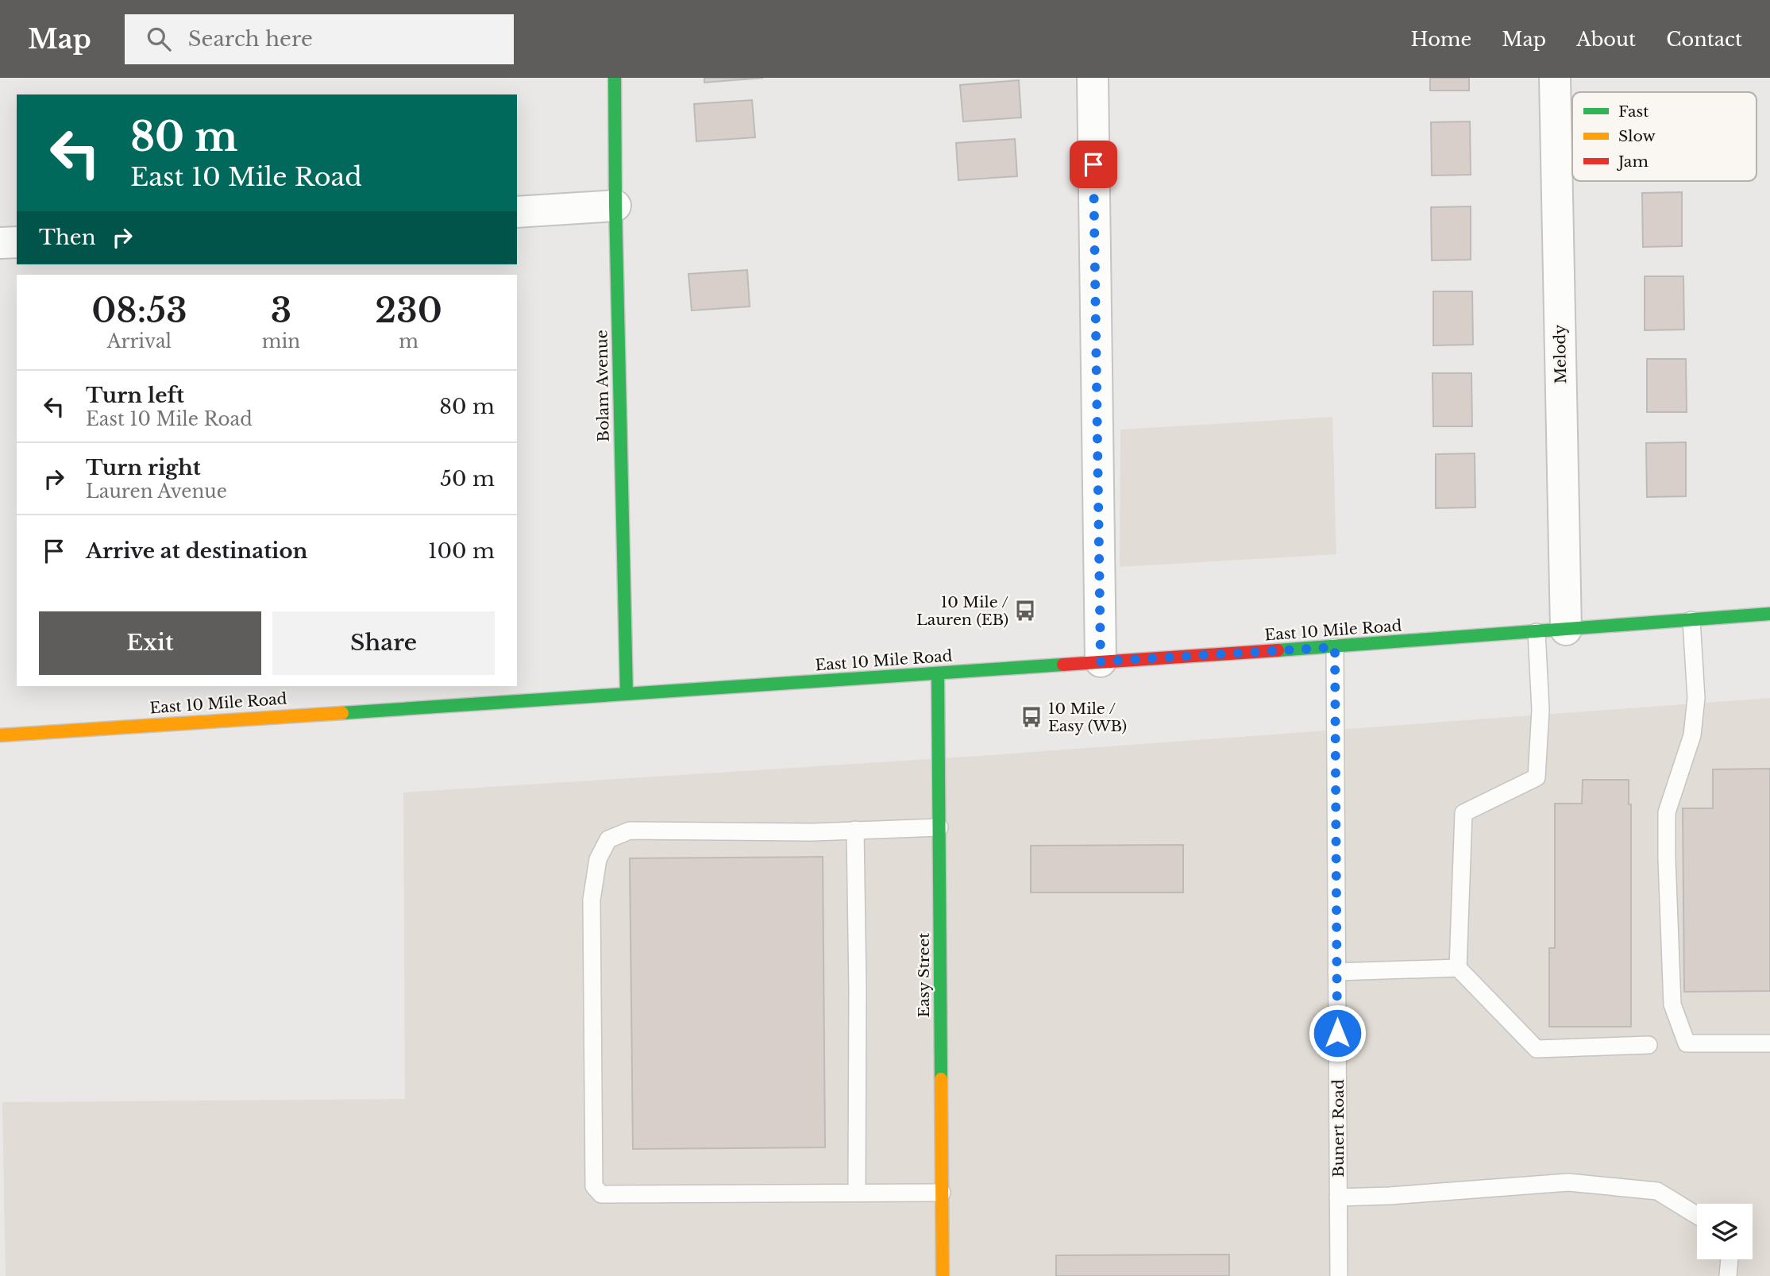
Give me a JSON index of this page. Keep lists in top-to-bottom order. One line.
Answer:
{"streets":{"main road":["Bolam Avenue","East 10 Mile Road","Easy Street"],"street":["Melody"],"lane":["Bunert Road"]},"crossings":[["Melody","East 10 Mile Road"],["Bolam Avenue","East 10 Mile Road"],["East 10 Mile Road","Easy Street"],["East 10 Mile Road","Bunert Road"]],"places":{"bus stop":["10 Mile / Lauren (EB)","10 Mile / Easy (WB)"]},"legend":["Fast","Slow","Jam"],"page":{"header":"Map","search":"Search here","nav":["Home","Map","About","Contact"],"turn":["80 m","East 10 Mile Road"],"then":"Then","eta":["08:53","Arrival","3","min","230","m"],"list":[{"name":"Turn left","note":"East 10 Mile Road","value":"80 m"},{"name":"Turn right","note":"Lauren Avenue","value":"50 m"},{"name":"Arrive at destination","value":"100 m"}],"buttons":["Exit","Share"]}}
